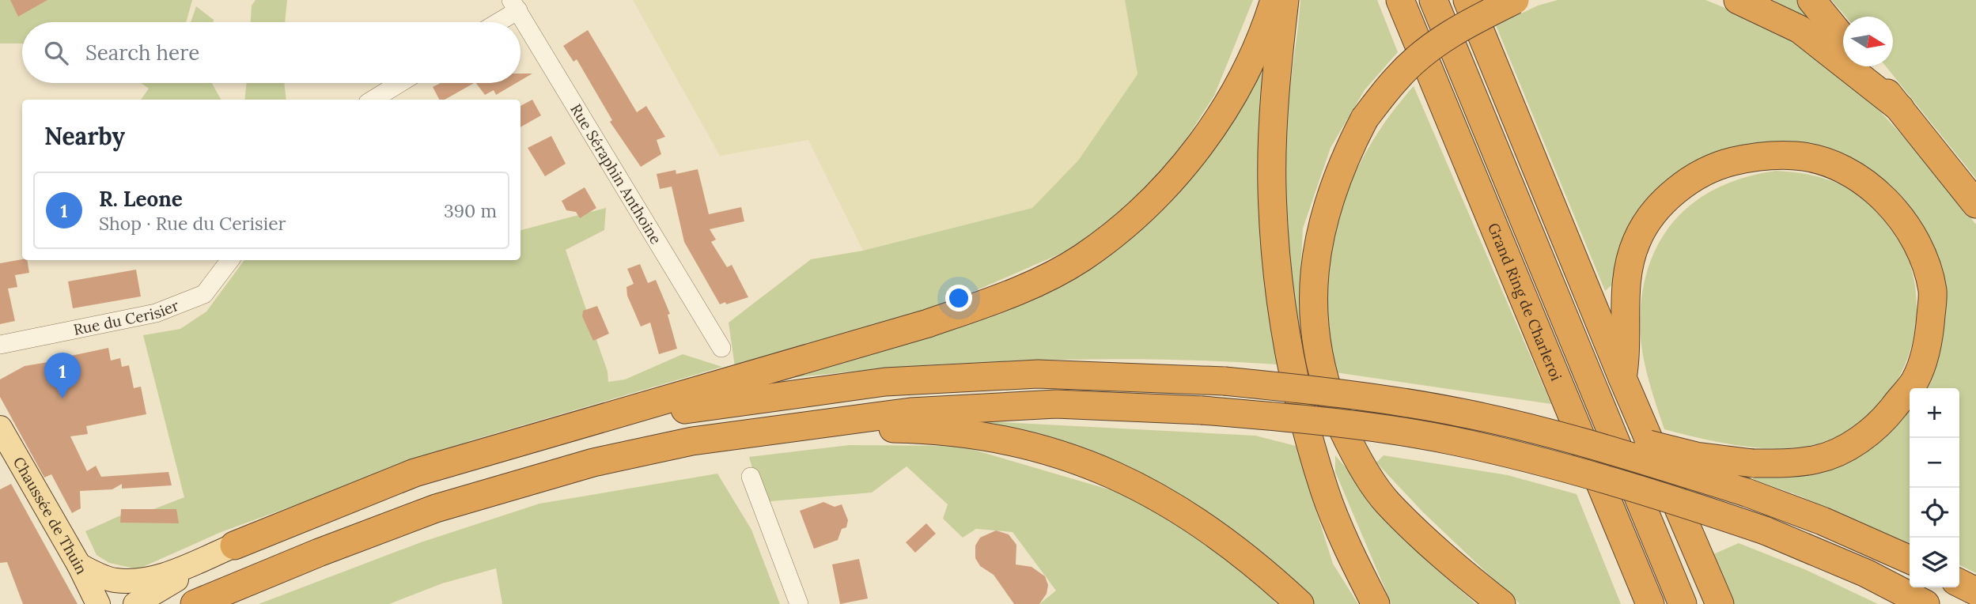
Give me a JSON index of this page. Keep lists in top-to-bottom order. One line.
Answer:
{"streets":{"highway":["Grand Ring de Charleroi"],"main road":["Chaussée de Thuin"],"street":["Rue Séraphin Anthoine","Rue du Cerisier"]},"north":"right","page":{"search":"Search here","heading":"Nearby","list":[{"mark":"1","name":"R. Leone","note":"Shop · Rue du Cerisier","value":"390 m"}],"pins":"1","map_buttons":["+","−"]}}
